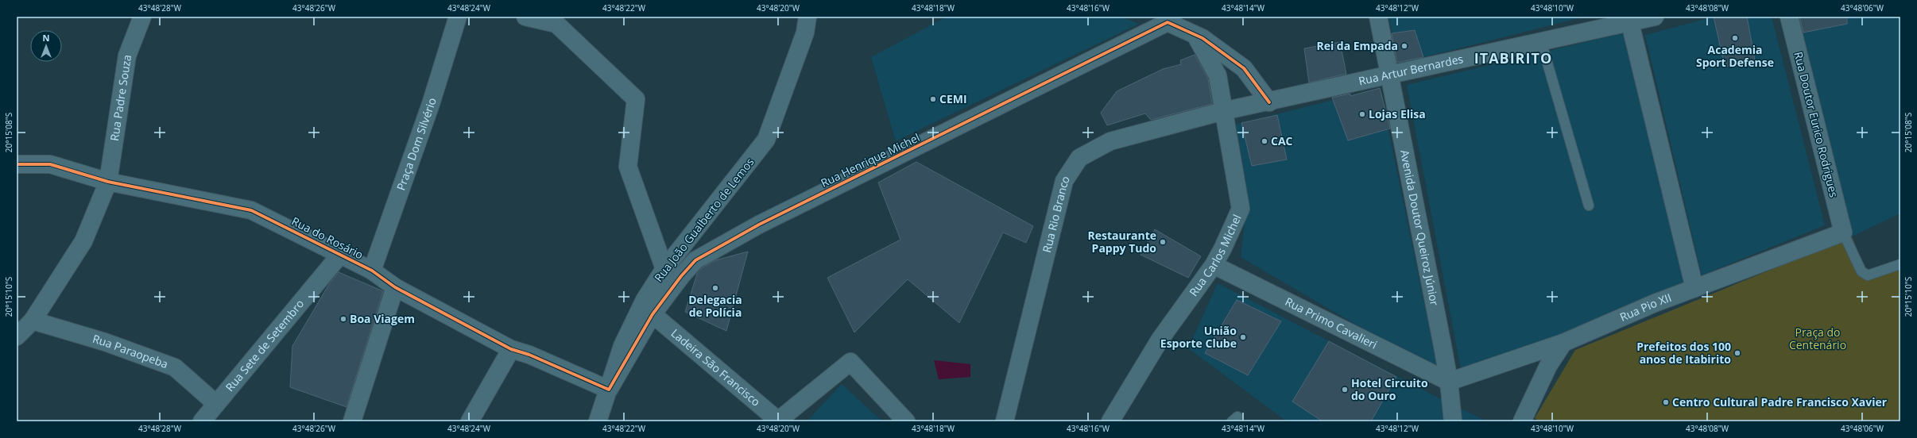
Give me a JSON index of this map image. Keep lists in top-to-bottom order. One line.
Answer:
{"streets":{"street":["Rua Artur Bernardes","Rua Padre Souza","Rua Doutor Eurico Rodrigues","Praça Dom Silvério","Rua Henrique Michel","Rua Rio Branco","Rua João Gualberto de Lemos","Avenida Doutor Queiroz Júnior","Rua do Rosário","Rua Carlos Michel","Rua Pio XII","Rua Primo Cavalieri","Rua Sete de Setembro","Rua Paraopeba","Ladeira São Francisco"]},"crossings":[["Rua Artur Bernardes","Rua Henrique Michel"],["Rua Artur Bernardes","Rua Rio Branco"],["Rua Artur Bernardes","Avenida Doutor Queiroz Júnior"],["Rua Artur Bernardes","Rua Carlos Michel"],["Rua Padre Souza","Rua do Rosário"],["Rua Doutor Eurico Rodrigues","Rua Pio XII"],["Praça Dom Silvério","Rua do Rosário"],["Rua Henrique Michel","Rua João Gualberto de Lemos"],["Rua Henrique Michel","Rua do Rosário"],["Rua Henrique Michel","Rua Carlos Michel"],["Rua Henrique Michel","Ladeira São Francisco"],["Rua Rio Branco","Rua Carlos Michel"],["Rua João Gualberto de Lemos","Rua do Rosário"],["Avenida Doutor Queiroz Júnior","Rua Pio XII"],["Avenida Doutor Queiroz Júnior","Rua Primo Cavalieri"],["Rua do Rosário","Rua Sete de Setembro"],["Rua Carlos Michel","Rua Primo Cavalieri"],["Rua Pio XII","Rua Primo Cavalieri"],["Rua Sete de Setembro","Rua Paraopeba"]],"districts":["ITABIRITO"],"parks":["Praça do Centenário"],"places":["Academia Sport Defense","Rei da Empada","CEMI","Lojas Elisa","CAC","Restaurante Pappy Tudo","Delegacia de Polícia","Boa Viagem","União Esporte Clube","Prefeitos dos 100 anos de Itabirito","Hotel Circuito do Ouro","Centro Cultural Padre Francisco Xavier"],"north":"top","coordinates":["43°48'28\"W","43°48'26\"W","43°48'24\"W","43°48'22\"W","43°48'20\"W","43°48'18\"W","43°48'16\"W","43°48'14\"W","43°48'12\"W","43°48'10\"W","43°48'08\"W","43°48'06\"W","20°15'08\"S","20°15'10\"S"]}
